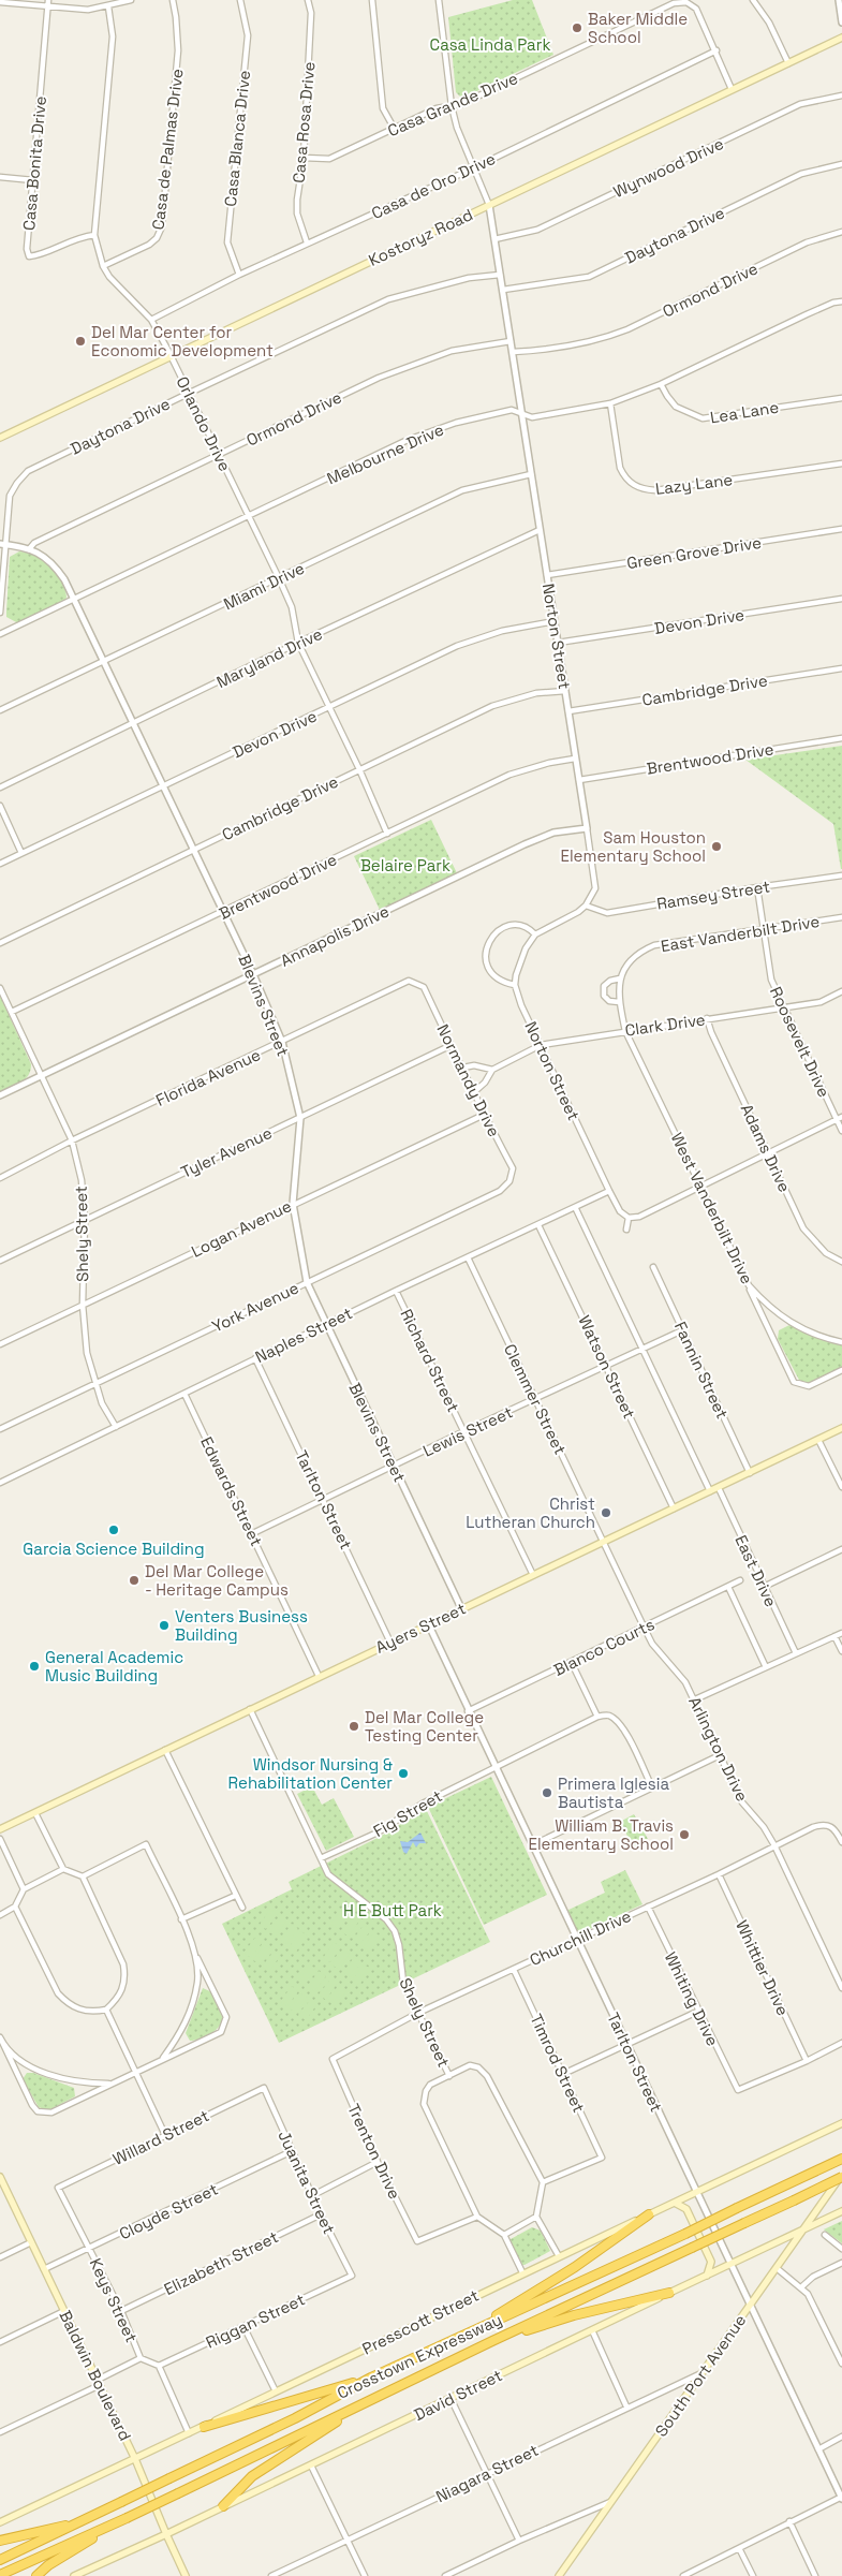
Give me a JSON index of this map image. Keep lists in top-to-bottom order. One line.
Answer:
{"streets":{"highway":["Crosstown Expressway"],"main road":["Kostoryz Road","Ayers Street","Presscott Street","Baldwin Boulevard","South Port Avenue","David Street"],"street":["Casa Grande Drive","Casa Rosa Drive","Casa Blanca Drive","Casa de Palmas Drive","Casa Bonita Drive","Wynwood Drive","Casa de Oro Drive","Daytona Drive","Ormond Drive","Lea Lane","Orlando Drive","Melbourne Drive","Lazy Lane","Green Grove Drive","Miami Drive","Devon Drive","Norton Street","Maryland Drive","Cambridge Drive","Brentwood Drive","Ramsey Street","East Vanderbilt Drive","Annapolis Drive","Blevins Street","Clark Drive","Roosevelt Drive","Florida Avenue","Normandy Drive","Adams Drive","Tyler Avenue","West Vanderbilt Drive","Logan Avenue","Shely Street","York Avenue","Naples Street","Richard Street","Watson Street","Fannin Street","Clemmer Street","Lewis Street","Edwards Street","Tarlton Street","East Drive","Blanco Courts","Arlington Drive","Fig Street","Churchill Drive","Whittier Drive","Whiting Drive","Timrod Street","Willard Street","Trenton Drive","Juanita Street","Cloyde Street","Elizabeth Street","Keys Street","Riggan Street","Niagara Street"]},"crossings":[["Casa Grande Drive","Casa Rosa Drive"],["Casa Grande Drive","Casa de Oro Drive"],["Casa Grande Drive","Norton Street"],["Casa Rosa Drive","Casa de Oro Drive"],["Casa Blanca Drive","Casa de Oro Drive"],["Casa de Palmas Drive","Orlando Drive"],["Casa Bonita Drive","Orlando Drive"],["Wynwood Drive","Norton Street"],["Casa de Oro Drive","Orlando Drive"],["Casa de Oro Drive","Norton Street"],["Daytona Drive","Orlando Drive"],["Daytona Drive","Norton Street"],["Daytona Drive","Blevins Street"],["Kostoryz Road","Orlando Drive"],["Kostoryz Road","Norton Street"],["Ormond Drive","Orlando Drive"],["Ormond Drive","Norton Street"],["Ormond Drive","Blevins Street"],["Lea Lane","Melbourne Drive"],["Orlando Drive","Melbourne Drive"],["Orlando Drive","Miami Drive"],["Orlando Drive","Devon Drive"],["Orlando Drive","Maryland Drive"],["Orlando Drive","Cambridge Drive"],["Orlando Drive","Brentwood Drive"],["Melbourne Drive","Lazy Lane"],["Melbourne Drive","Norton Street"],["Melbourne Drive","Blevins Street"],["Green Grove Drive","Norton Street"],["Miami Drive","Norton Street"],["Miami Drive","Blevins Street"],["Devon Drive","Norton Street"],["Devon Drive","Blevins Street"],["Norton Street","Maryland Drive"],["Norton Street","Cambridge Drive"],["Norton Street","Brentwood Drive"],["Norton Street","Ramsey Street"],["Norton Street","Annapolis Drive"],["Norton Street","Clark Drive"],["Norton Street","Naples Street"],["Maryland Drive","Blevins Street"],["Cambridge Drive","Blevins Street"],["Brentwood Drive","Blevins Street"],["Brentwood Drive","Shely Street"],["Ramsey Street","Roosevelt Drive"],["East Vanderbilt Drive","Roosevelt Drive"],["Annapolis Drive","Blevins Street"],["Annapolis Drive","Shely Street"],["Blevins Street","Florida Avenue"],["Blevins Street","Tyler Avenue"],["Blevins Street","Logan Avenue"],["Blevins Street","York Avenue"],["Blevins Street","Naples Street"],["Blevins Street","Lewis Street"],["Blevins Street","Ayers Street"],["Clark Drive","Roosevelt Drive"],["Clark Drive","Normandy Drive"],["Clark Drive","Adams Drive"],["Clark Drive","West Vanderbilt Drive"],["Florida Avenue","Normandy Drive"],["Florida Avenue","Shely Street"],["Normandy Drive","Tyler Avenue"],["Normandy Drive","Logan Avenue"],["Normandy Drive","York Avenue"],["Tyler Avenue","Shely Street"],["Logan Avenue","Shely Street"],["Shely Street","York Avenue"],["Shely Street","Naples Street"],["Shely Street","Ayers Street"],["Shely Street","Fig Street"],["Shely Street","Churchill Drive"],["Shely Street","Timrod Street"],["Naples Street","Richard Street"],["Naples Street","Watson Street"],["Naples Street","Clemmer Street"],["Naples Street","Edwards Street"],["Naples Street","Tarlton Street"],["Richard Street","Lewis Street"],["Richard Street","Ayers Street"],["Watson Street","Lewis Street"],["Watson Street","Ayers Street"],["Fannin Street","Lewis Street"],["Fannin Street","Ayers Street"],["Clemmer Street","Lewis Street"],["Clemmer Street","Ayers Street"],["Clemmer Street","Arlington Drive"],["Lewis Street","Edwards Street"],["Lewis Street","Tarlton Street"],["Edwards Street","Ayers Street"],["Tarlton Street","Ayers Street"],["Tarlton Street","Blanco Courts"],["Tarlton Street","Fig Street"],["Tarlton Street","Churchill Drive"],["Tarlton Street","Presscott Street"],["Tarlton Street","South Port Avenue"],["Tarlton Street","David Street"],["East Drive","Ayers Street"],["Ayers Street","Arlington Drive"],["Blanco Courts","Arlington Drive"],["Arlington Drive","Churchill Drive"],["Churchill Drive","Whittier Drive"],["Churchill Drive","Whiting Drive"],["Churchill Drive","Timrod Street"],["Churchill Drive","Trenton Drive"],["Whittier Drive","Whiting Drive"],["Willard Street","Juanita Street"],["Willard Street","Keys Street"],["Juanita Street","Cloyde Street"],["Juanita Street","Elizabeth Street"],["Juanita Street","Riggan Street"],["Cloyde Street","Keys Street"],["Cloyde Street","Baldwin Boulevard"],["Elizabeth Street","Keys Street"],["Keys Street","Riggan Street"],["Presscott Street","Baldwin Boulevard"],["Crosstown Expressway","South Port Avenue"],["Baldwin Boulevard","David Street"],["South Port Avenue","David Street"],["South Port Avenue","Niagara Street"]],"parks":["Casa Linda Park","Belaire Park","H E Butt Park"],"places":["Baker Middle School","Del Mar Center for Economic Development","Sam Houston Elementary School","Christ Lutheran Church","Garcia Science Building","Del Mar College - Heritage Campus","Venters Business Building","General Academic Music Building","Del Mar College Testing Center","Windsor Nursing & Rehabilitation Center","Primera Iglesia Bautista","William B. Travis Elementary School"]}
